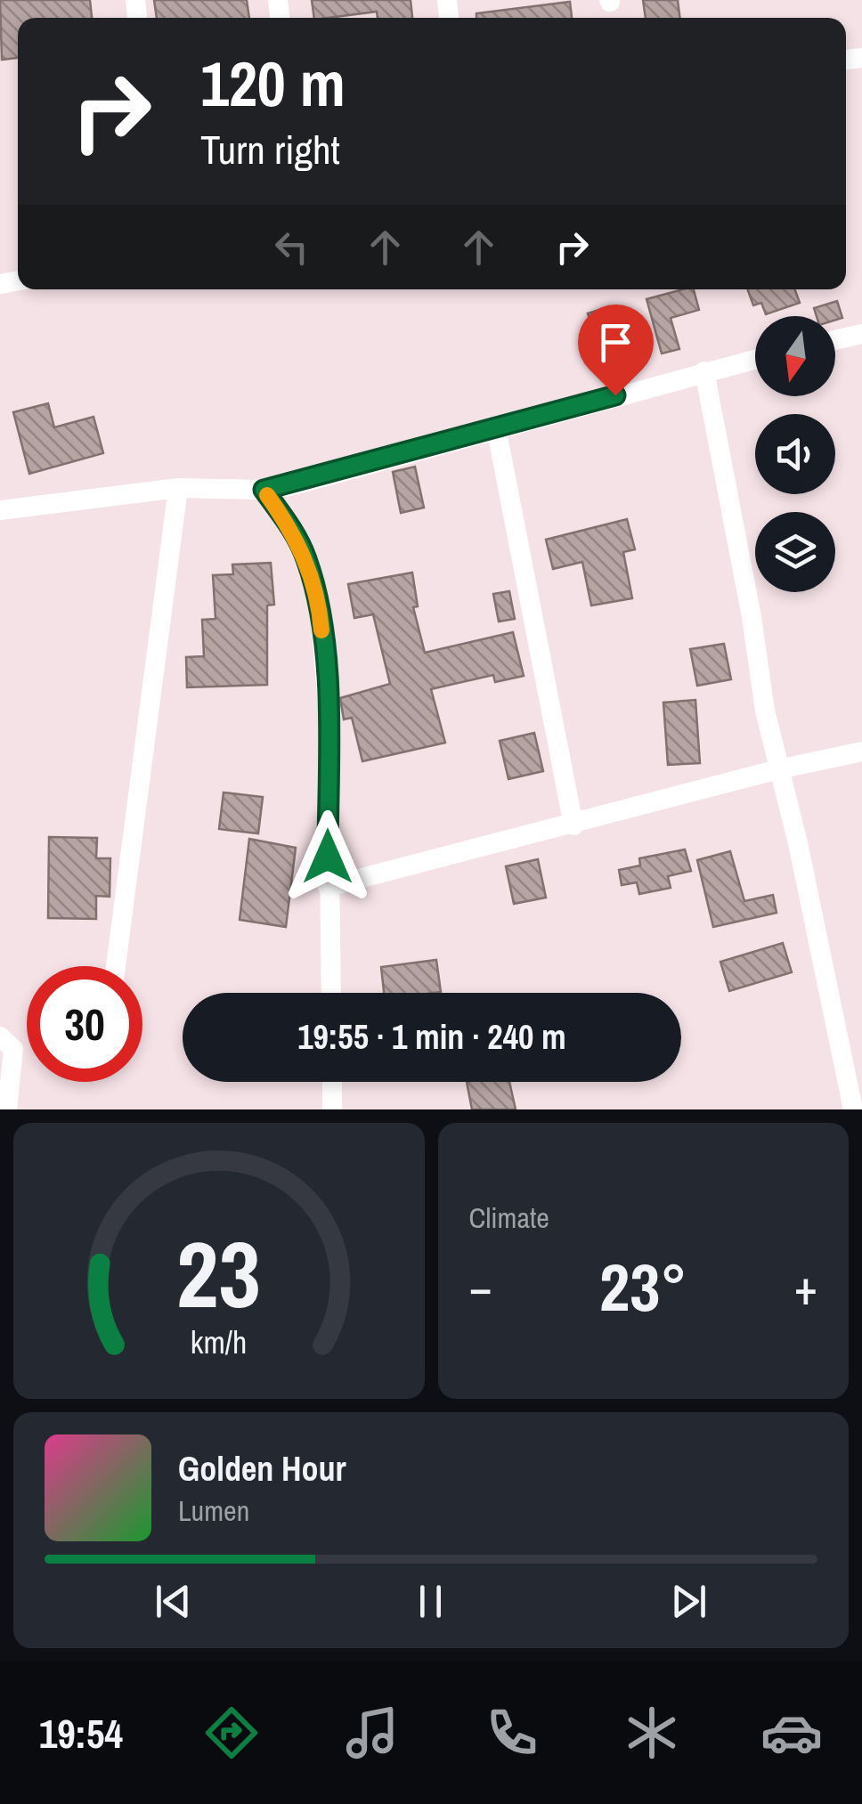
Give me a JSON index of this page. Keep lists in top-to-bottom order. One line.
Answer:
{"north":"bottom","page":{"turn":["120 m","Turn right"],"limit":"30","trip":"19:55 · 1 min · 240 m","tile":"Climate","heat":["−","23°","+"],"song":["Golden Hour","Lumen"],"tabs":"19:54","gauge":["23","km/h"]}}
